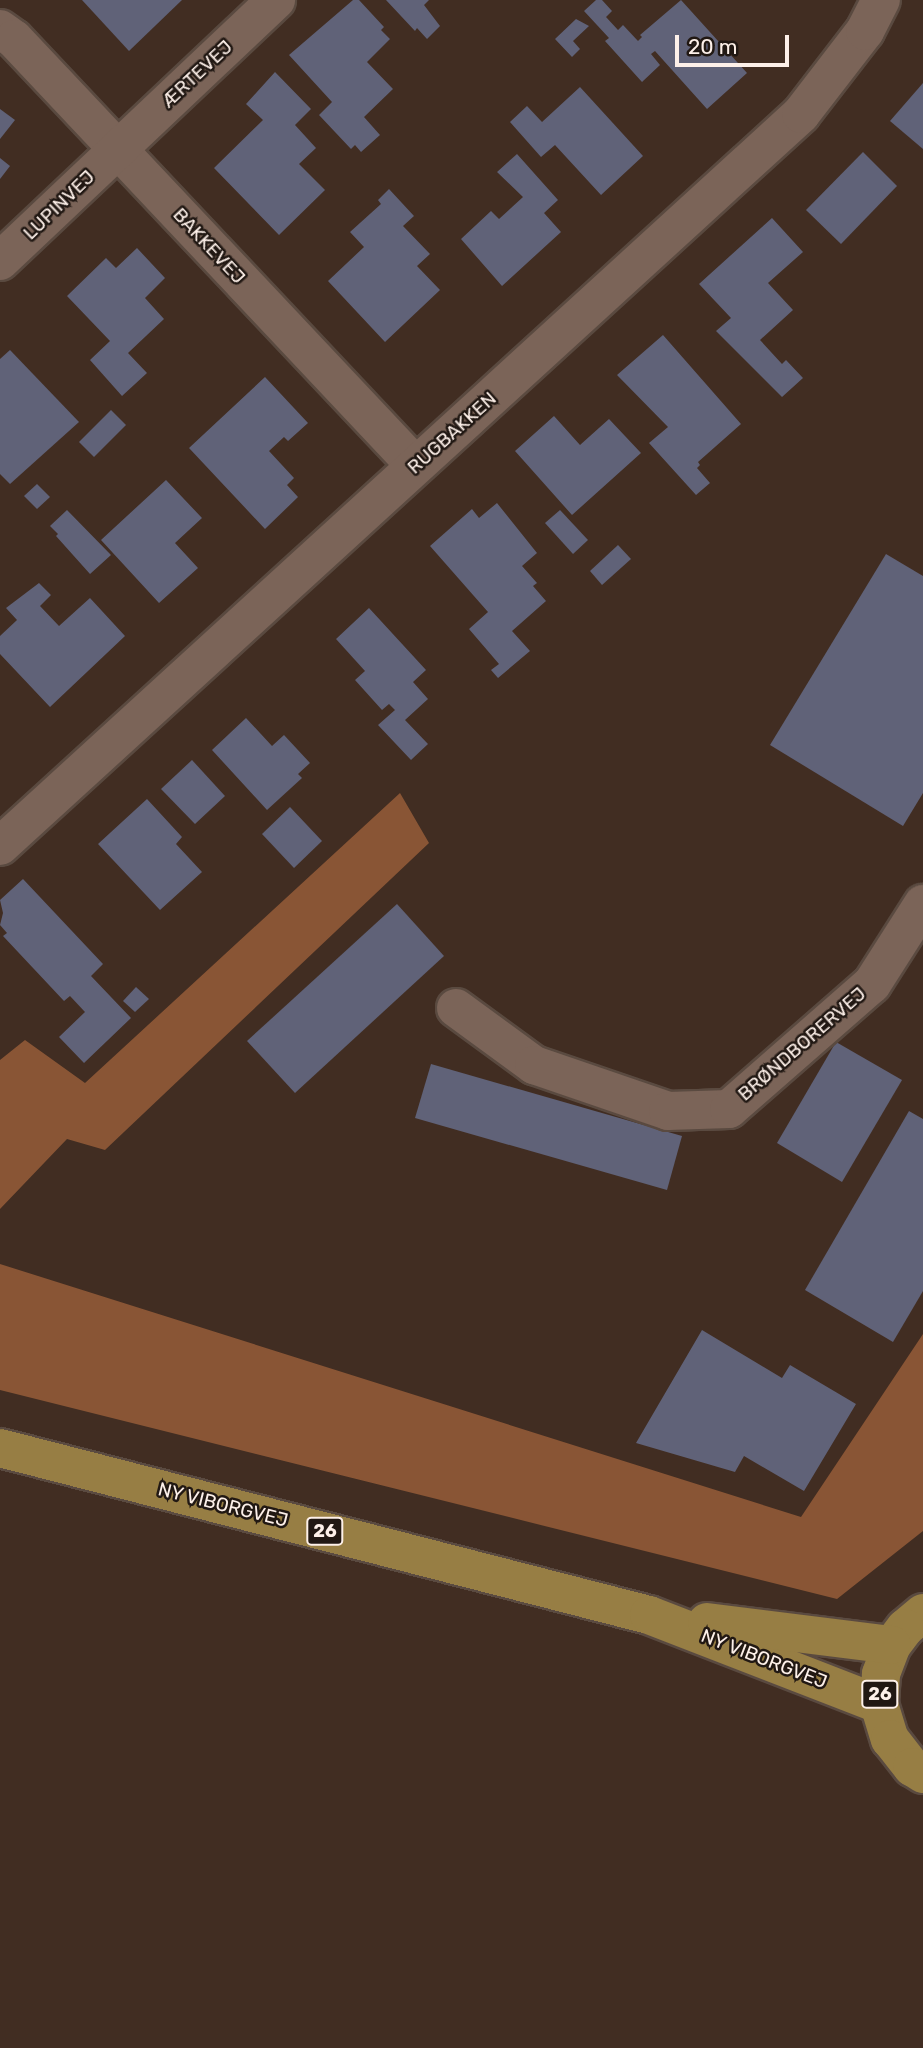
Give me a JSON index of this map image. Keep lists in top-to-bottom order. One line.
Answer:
{"streets":{"main road":["NY VIBORGVEJ","26"],"street":["ÆRTEVEJ","LUPINVEJ","BAKKEVEJ","RUGBAKKEN","BRØNDBORERVEJ"]},"crossings":[["ÆRTEVEJ","LUPINVEJ"],["ÆRTEVEJ","BAKKEVEJ"],["LUPINVEJ","BAKKEVEJ"],["BAKKEVEJ","RUGBAKKEN"],["NY VIBORGVEJ","26"]],"scale_bar":"20 m"}
